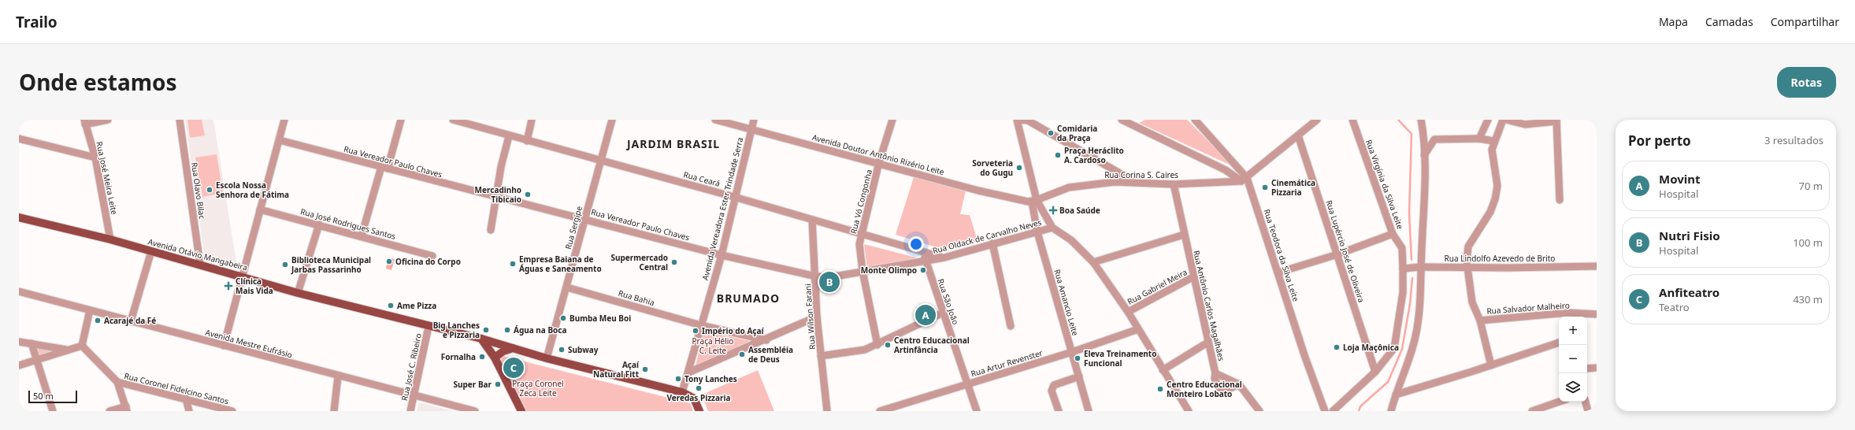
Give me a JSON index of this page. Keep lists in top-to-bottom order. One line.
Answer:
{"streets":{"main road":["Avenida Otávio Mangabeira"],"street":["Avenida Doutor Antônio Rizério Leite","Rua Vereador Paulo Chaves","Rua Corina S. Caires","Rua José Meira Leite","Rua Ceará","Rua Virgínia da Silva Leite","Rua Olavo Bilac","Rua Vó Congonha","Avenida Vereadora Ester Trindade Serra","Rua José Rodrigues Santos","Rua Sergipe","Rua Oldack de Carvalho Neves","Rua Lupércio José de Oliveira","Rua Teodora da Silva Leite","Rua Lindolfo Azevedo de Brito","Rua Gabriel Meira","Rua Bahia","Rua São João","Rua Amancio Leite","Rua Antônio Carlos Magalhães","Rua Salvador Malheiro","Rua Wilson Farani","Avenida Mestre Eufrásio","Rua Artur Revenster","Rua José C. Ribeiro","Rua Coronel Fidelcino Santos"]},"crossings":[["Avenida Doutor Antônio Rizério Leite","Rua Corina S. Caires"],["Avenida Doutor Antônio Rizério Leite","Rua Vó Congonha"],["Avenida Doutor Antônio Rizério Leite","Avenida Vereadora Ester Trindade Serra"],["Avenida Doutor Antônio Rizério Leite","Rua Amancio Leite"],["Rua Vereador Paulo Chaves","Rua Vó Congonha"],["Rua Vereador Paulo Chaves","Avenida Vereadora Ester Trindade Serra"],["Rua Vereador Paulo Chaves","Rua Sergipe"],["Rua Vereador Paulo Chaves","Rua Oldack de Carvalho Neves"],["Rua Vereador Paulo Chaves","Rua São João"],["Rua Vereador Paulo Chaves","Rua Wilson Farani"],["Rua Corina S. Caires","Rua Teodora da Silva Leite"],["Rua Corina S. Caires","Rua Amancio Leite"],["Rua Corina S. Caires","Rua Antônio Carlos Magalhães"],["Rua José Meira Leite","Avenida Otávio Mangabeira"],["Rua Ceará","Rua Vó Congonha"],["Rua Ceará","Avenida Vereadora Ester Trindade Serra"],["Rua Ceará","Rua Sergipe"],["Rua Ceará","Rua Oldack de Carvalho Neves"],["Rua Ceará","Rua São João"],["Rua Ceará","Rua Wilson Farani"],["Rua Virgínia da Silva Leite","Rua Lupércio José de Oliveira"],["Rua Virgínia da Silva Leite","Rua Lindolfo Azevedo de Brito"],["Rua Olavo Bilac","Avenida Otávio Mangabeira"],["Avenida Vereadora Ester Trindade Serra","Rua Bahia"],["Rua Sergipe","Rua Bahia"],["Rua Oldack de Carvalho Neves","Rua São João"],["Rua Oldack de Carvalho Neves","Rua Amancio Leite"],["Avenida Otávio Mangabeira","Rua José C. Ribeiro"],["Rua Gabriel Meira","Rua Antônio Carlos Magalhães"],["Rua São João","Rua Artur Revenster"],["Rua Amancio Leite","Rua Artur Revenster"],["Avenida Mestre Eufrásio","Rua José C. Ribeiro"]],"districts":["JARDIM BRASIL","BRUMADO"],"parks":["Praça Hélio C. Leite","Praça Coronel Zeca Leite"],"places":{"other":["Comidaria da Praça","Praça Heráclito A. Cardoso","Sorveteria do Gugu","Cinemática Pizzaria","Escola Nossa Senhora de Fátima","Mercadinho Tibicaio","Oficina do Corpo","Supermercado Central","Empresa Baiana de Águas e Saneamento","Biblioteca Municipal Jarbas Passarinho","Monte Olimpo","Ame Pizza","Bumba Meu Boi","Acarajé da Fé","Big Lanches e Pizzaria","Água na Boca","Império do Açaí","Centro Educacional Artinfância","Loja Maçônica","Subway","Assembléia de Deus","Fornalha","Eleva Treinamento Funcional","Açaí Natural Fitt","Tony Lanches","Super Bar","Veredas Pizzaria","Centro Educacional Monteiro Lobato"],"health":["Boa Saúde","Clínica Mais Vida"]},"scale_bar":"50 m","page":{"header":"Trailo","nav":["Mapa","Camadas","Compartilhar"],"title":"Onde estamos","buttons":"Rotas","heading":["Por perto","3 resultados"],"list":[{"mark":"A","name":"Movint","note":"Hospital","value":"70 m"},{"mark":"B","name":"Nutri Fisio","note":"Hospital","value":"100 m"},{"mark":"C","name":"Anfiteatro","note":"Teatro","value":"430 m"}],"pins":["B","A","C"],"map_buttons":["+","−"],"scale":"50 m"}}
